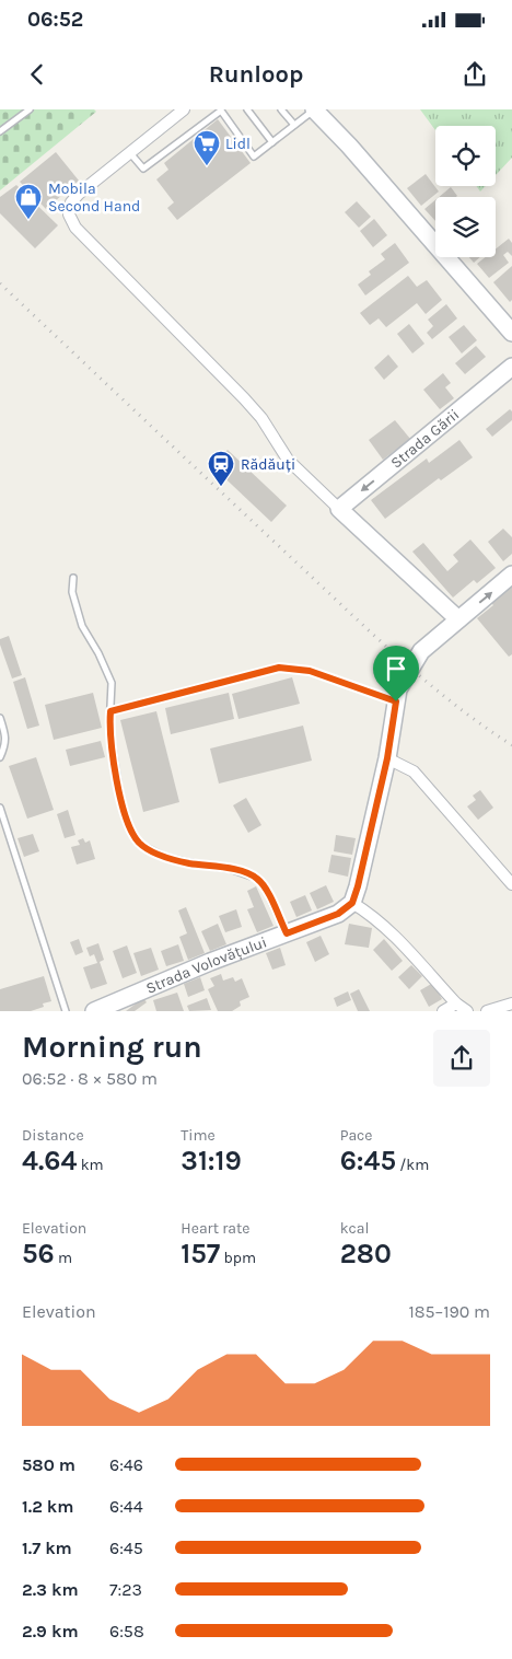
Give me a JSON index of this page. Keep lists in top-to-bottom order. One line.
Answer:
{"streets":{"main road":["Strada Gării","Strada Volovățului"]},"one_way":["Strada Gării"],"places":{"supermarket":["Lidl"],"shop":["Mobila Second Hand"],"station":["Rădăuți"]},"page":{"status":"06:52","header":"Runloop","heading":["Morning run","06:52 · 8 × 580 m"],"stats":[["Distance","4.64 km"],["Time","31:19"],["Pace","6:45 /km"],["Elevation","56 m"],["Heart rate","157 bpm"],["kcal","280"]],"chart":["Elevation","185–190 m"],"list":[{"name":"580 m","note":"6:46"},{"name":"1.2 km","note":"6:44"},{"name":"1.7 km","note":"6:45"},{"name":"2.3 km","note":"7:23"},{"name":"2.9 km","note":"6:58"}]}}
